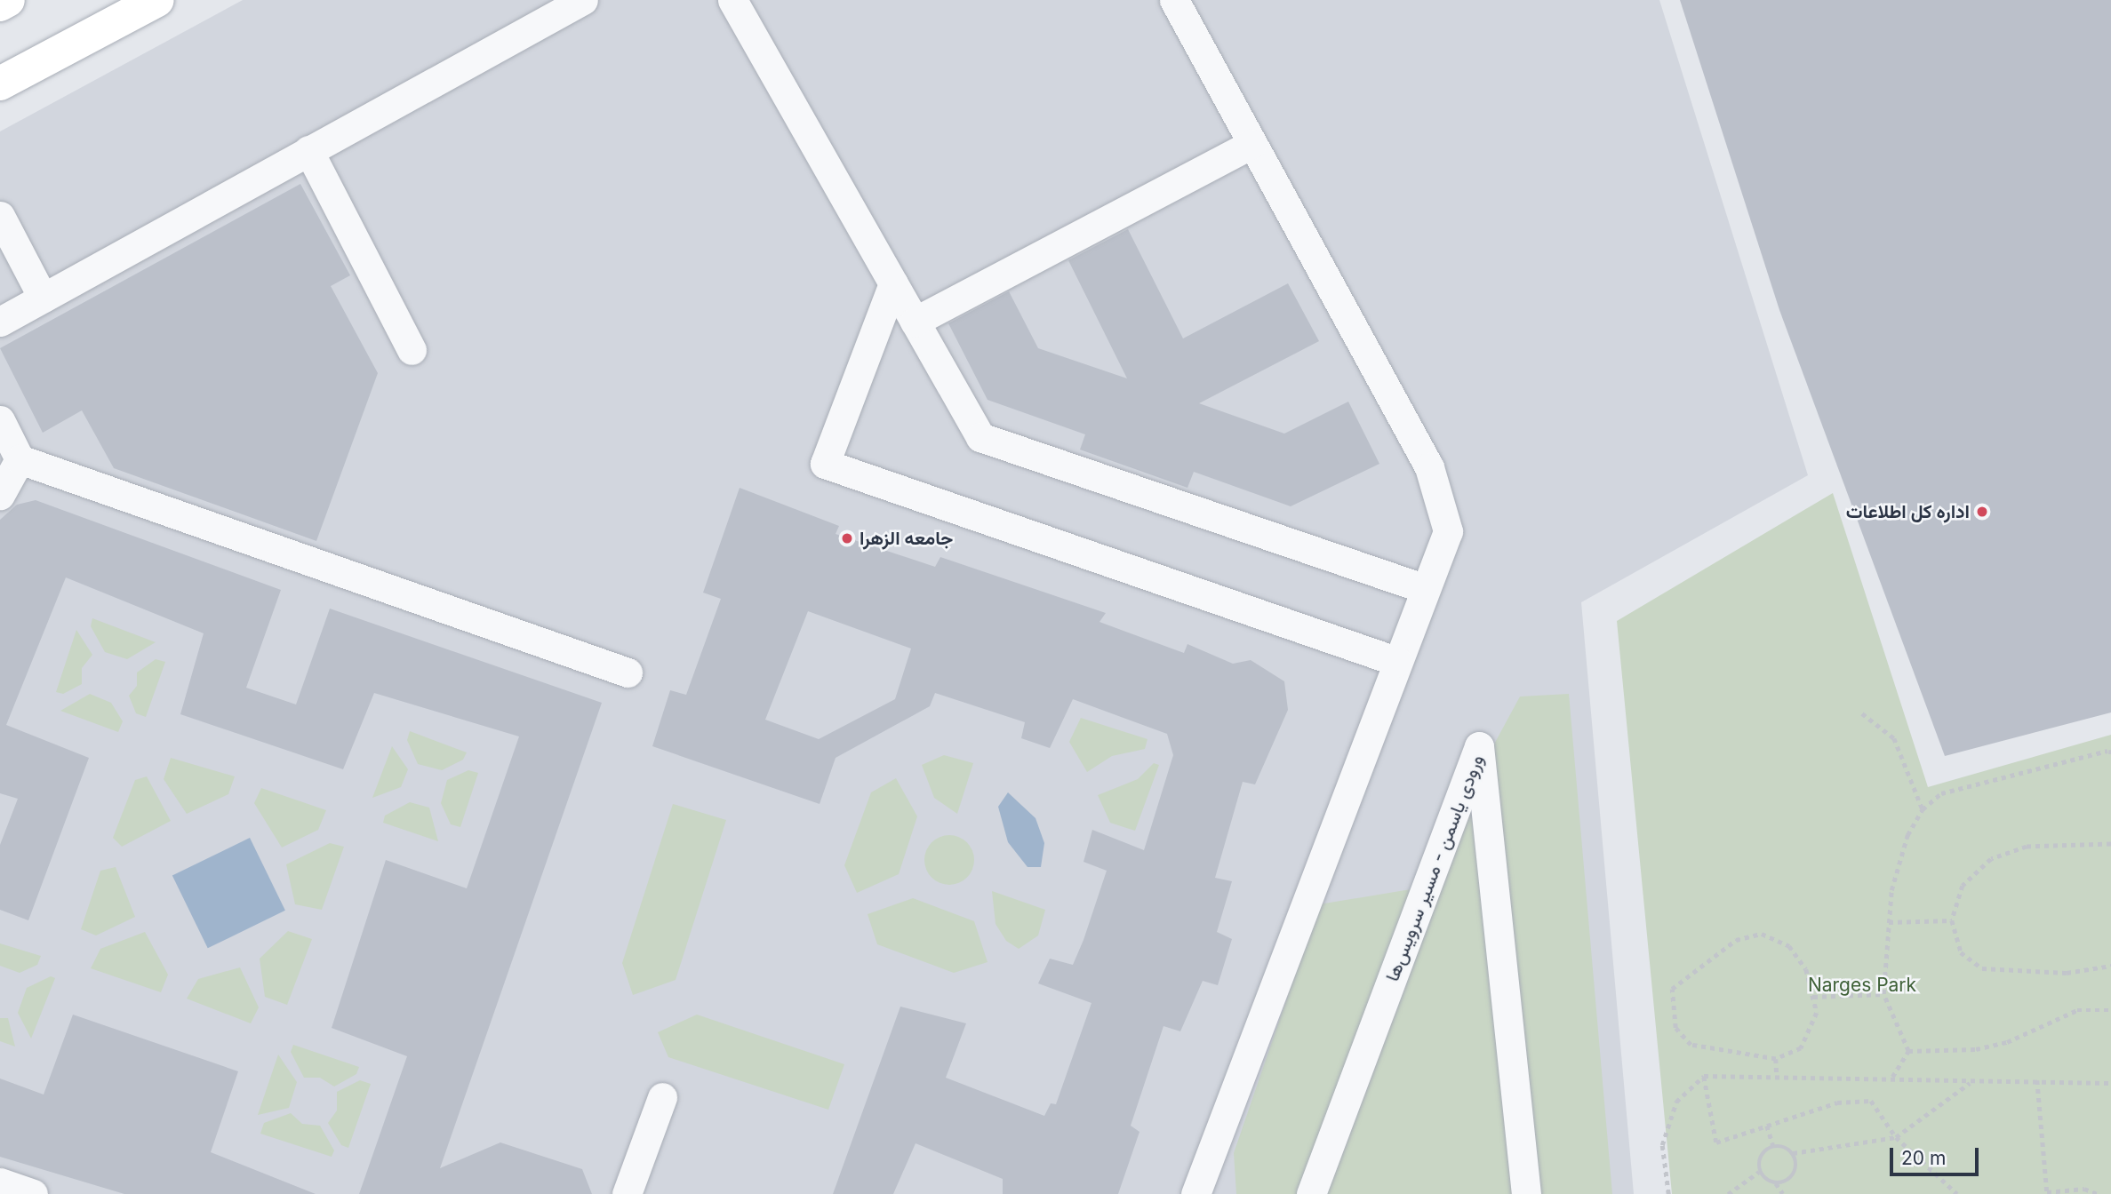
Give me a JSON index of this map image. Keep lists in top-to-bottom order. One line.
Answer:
{"streets":{"lane":["ورودی یاسمن - مسیر سرویس‌ها"]},"parks":["Narges Park"],"places":["اداره کل اطلاعات","جامعه الزهرا"],"scale_bar":"20 m"}
